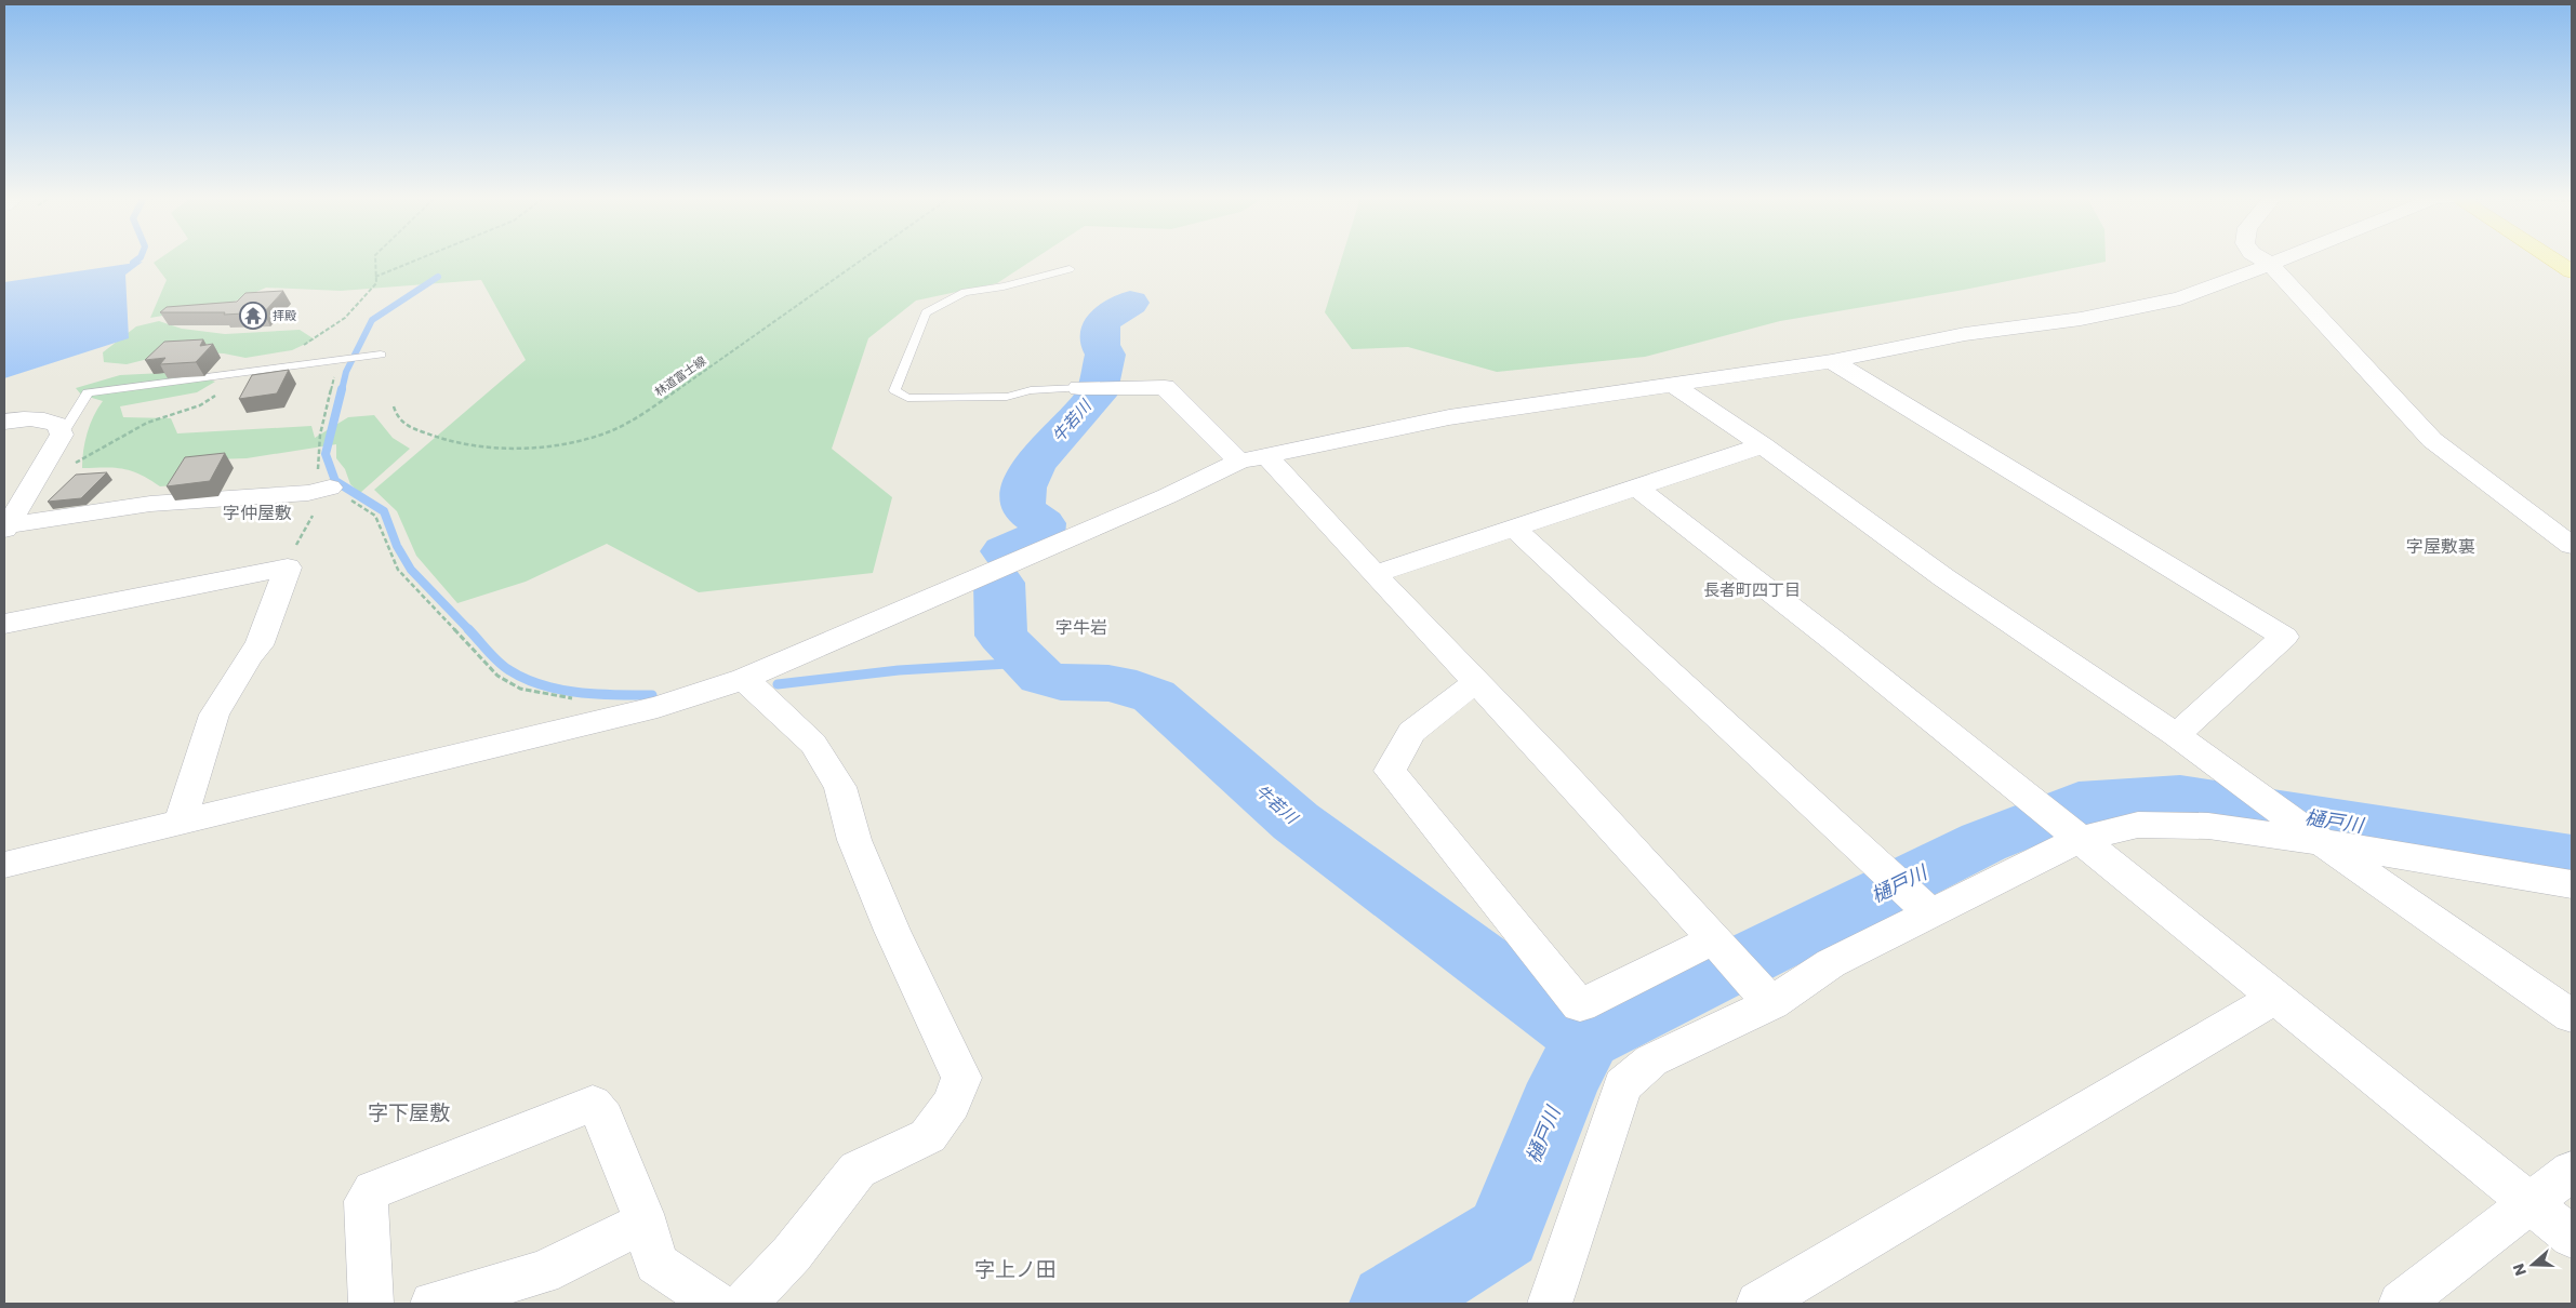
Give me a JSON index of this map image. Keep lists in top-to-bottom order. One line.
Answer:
{"streets":{"path":["林道富士線"]},"districts":["字仲屋敷","字屋敷裏","長者町四丁目","字牛岩","字下屋敷","字上ノ田"],"water":["牛若川","樋戸川"],"places":{"temple":["拝殿"]},"north":"left"}
